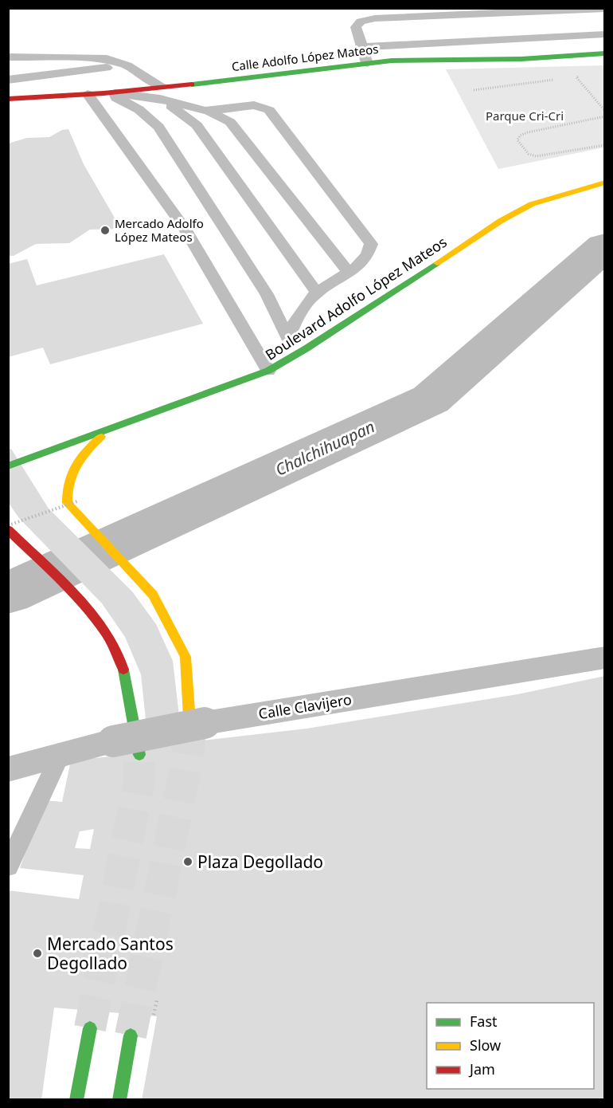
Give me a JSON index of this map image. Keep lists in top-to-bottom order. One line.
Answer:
{"streets":{"main road":["Calle Adolfo López Mateos","Boulevard Adolfo López Mateos"],"street":["Calle Clavijero"]},"water":["Chalchihuapan"],"parks":["Parque Cri-Cri"],"places":["Mercado Adolfo López Mateos","Plaza Degollado","Mercado Santos Degollado"],"legend":["Fast","Slow","Jam"]}
